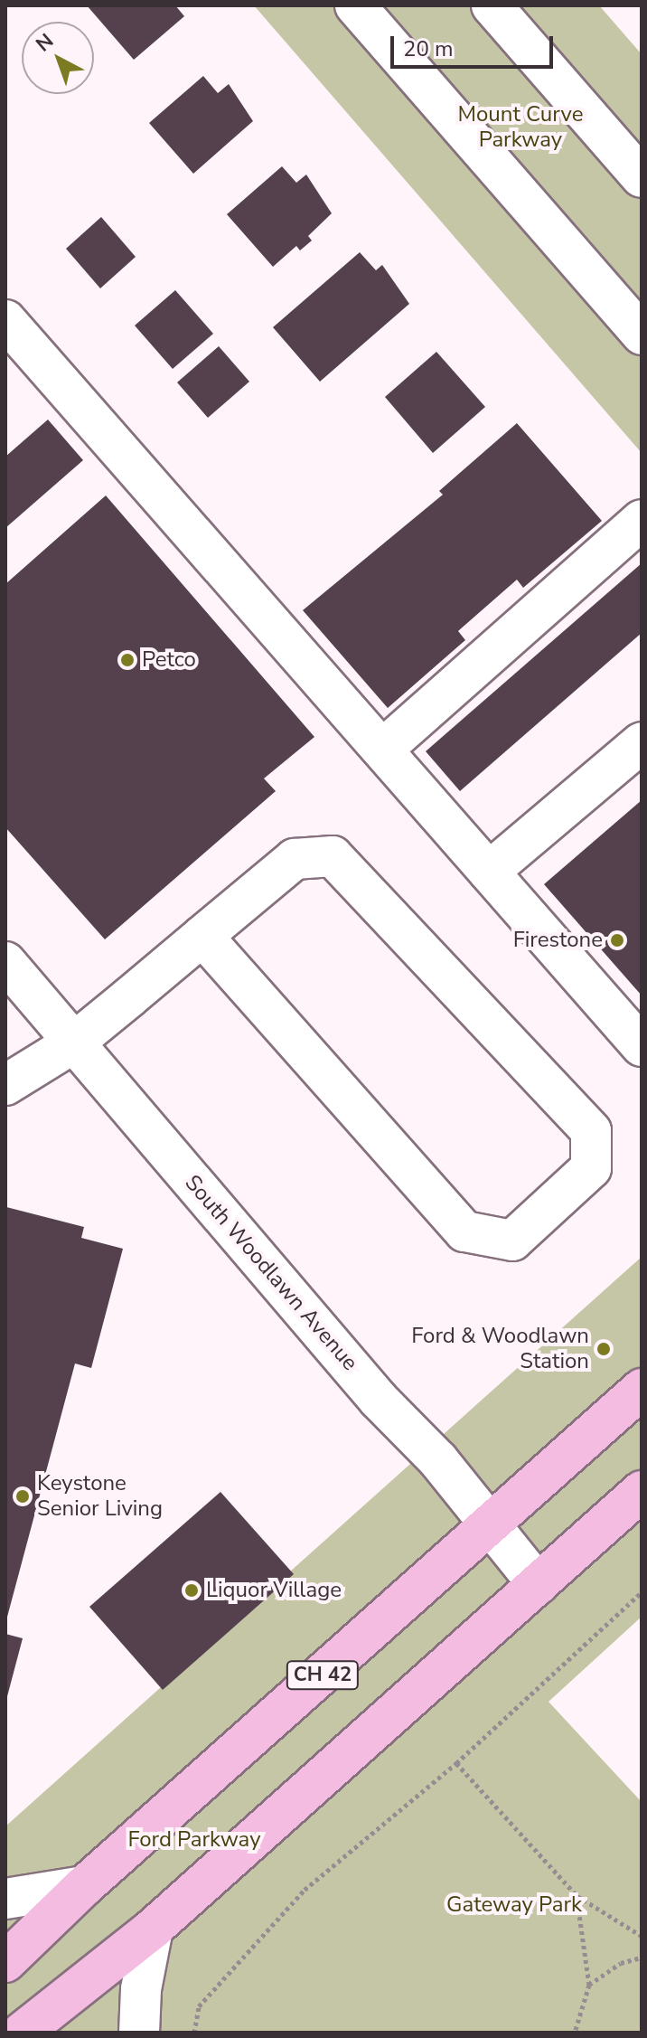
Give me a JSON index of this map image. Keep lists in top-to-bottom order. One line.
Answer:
{"streets":{"main road":["CH 42"],"street":["South Woodlawn Avenue"]},"crossings":[["South Woodlawn Avenue","CH 42"]],"parks":["Mount Curve Parkway","Ford Parkway","Gateway Park"],"places":["Petco","Firestone","Ford & Woodlawn Station","Keystone Senior Living","Liquor Village"],"scale_bar":"20 m","north":"top left"}
